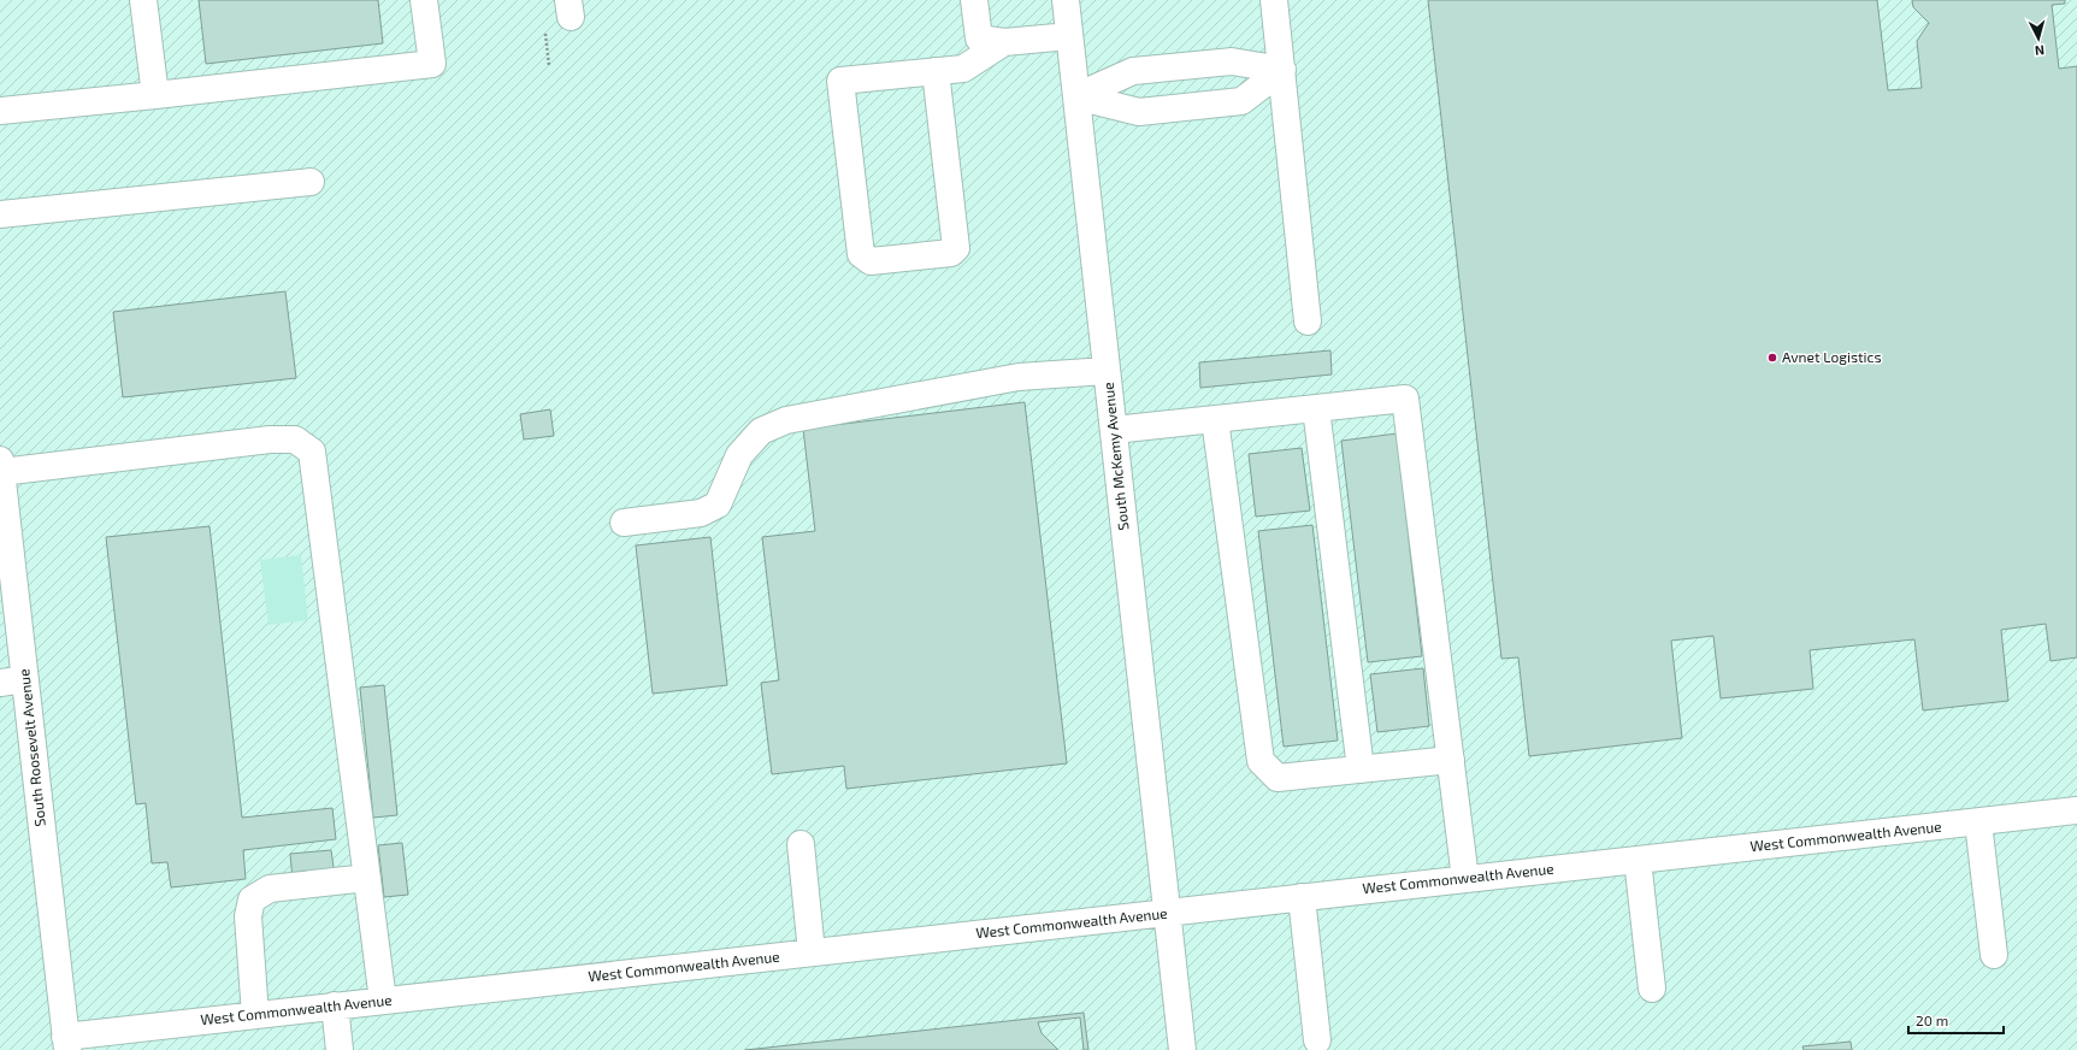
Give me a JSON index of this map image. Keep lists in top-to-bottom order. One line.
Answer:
{"streets":{"street":["South McKemy Avenue","South Roosevelt Avenue","West Commonwealth Avenue"]},"crossings":[["South McKemy Avenue","West Commonwealth Avenue"],["South Roosevelt Avenue","West Commonwealth Avenue"]],"places":["Avnet Logistics"],"scale_bar":"20 m","north":"bottom"}
